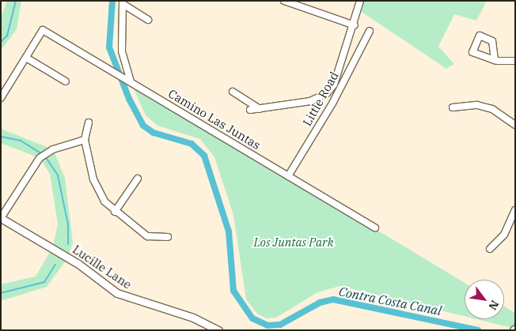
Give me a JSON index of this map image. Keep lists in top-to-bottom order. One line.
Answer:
{"streets":{"street":["Little Road","Camino Las Juntas","Lucille Lane"]},"crossings":[["Little Road","Camino Las Juntas"]],"water":["Contra Costa Canal"],"parks":["Los Juntas Park"],"north":"bottom right"}
